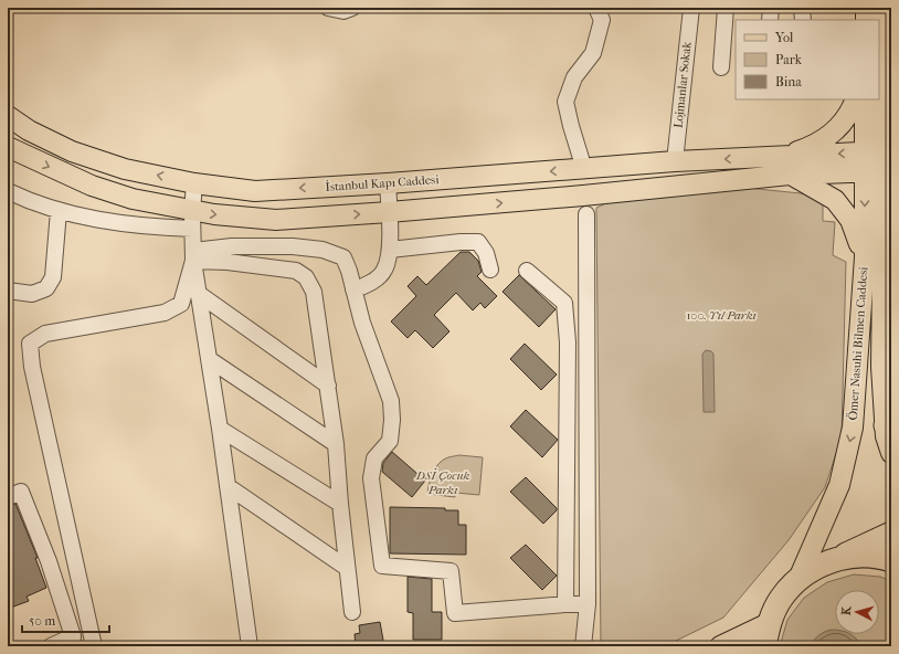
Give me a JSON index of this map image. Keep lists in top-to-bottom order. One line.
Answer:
{"streets":{"main road":["İstanbul Kapı Caddesi","Ömer Nasuhi Bilmen Caddesi"],"street":["Lojmanlar Sokak"]},"crossings":[["Lojmanlar Sokak","İstanbul Kapı Caddesi"]],"parks":["100. Yıl Parkı","DSİ Çocuk Parkı"],"legend":["Yol","Park","Bina"],"scale_bar":"50 m","north":"left"}
